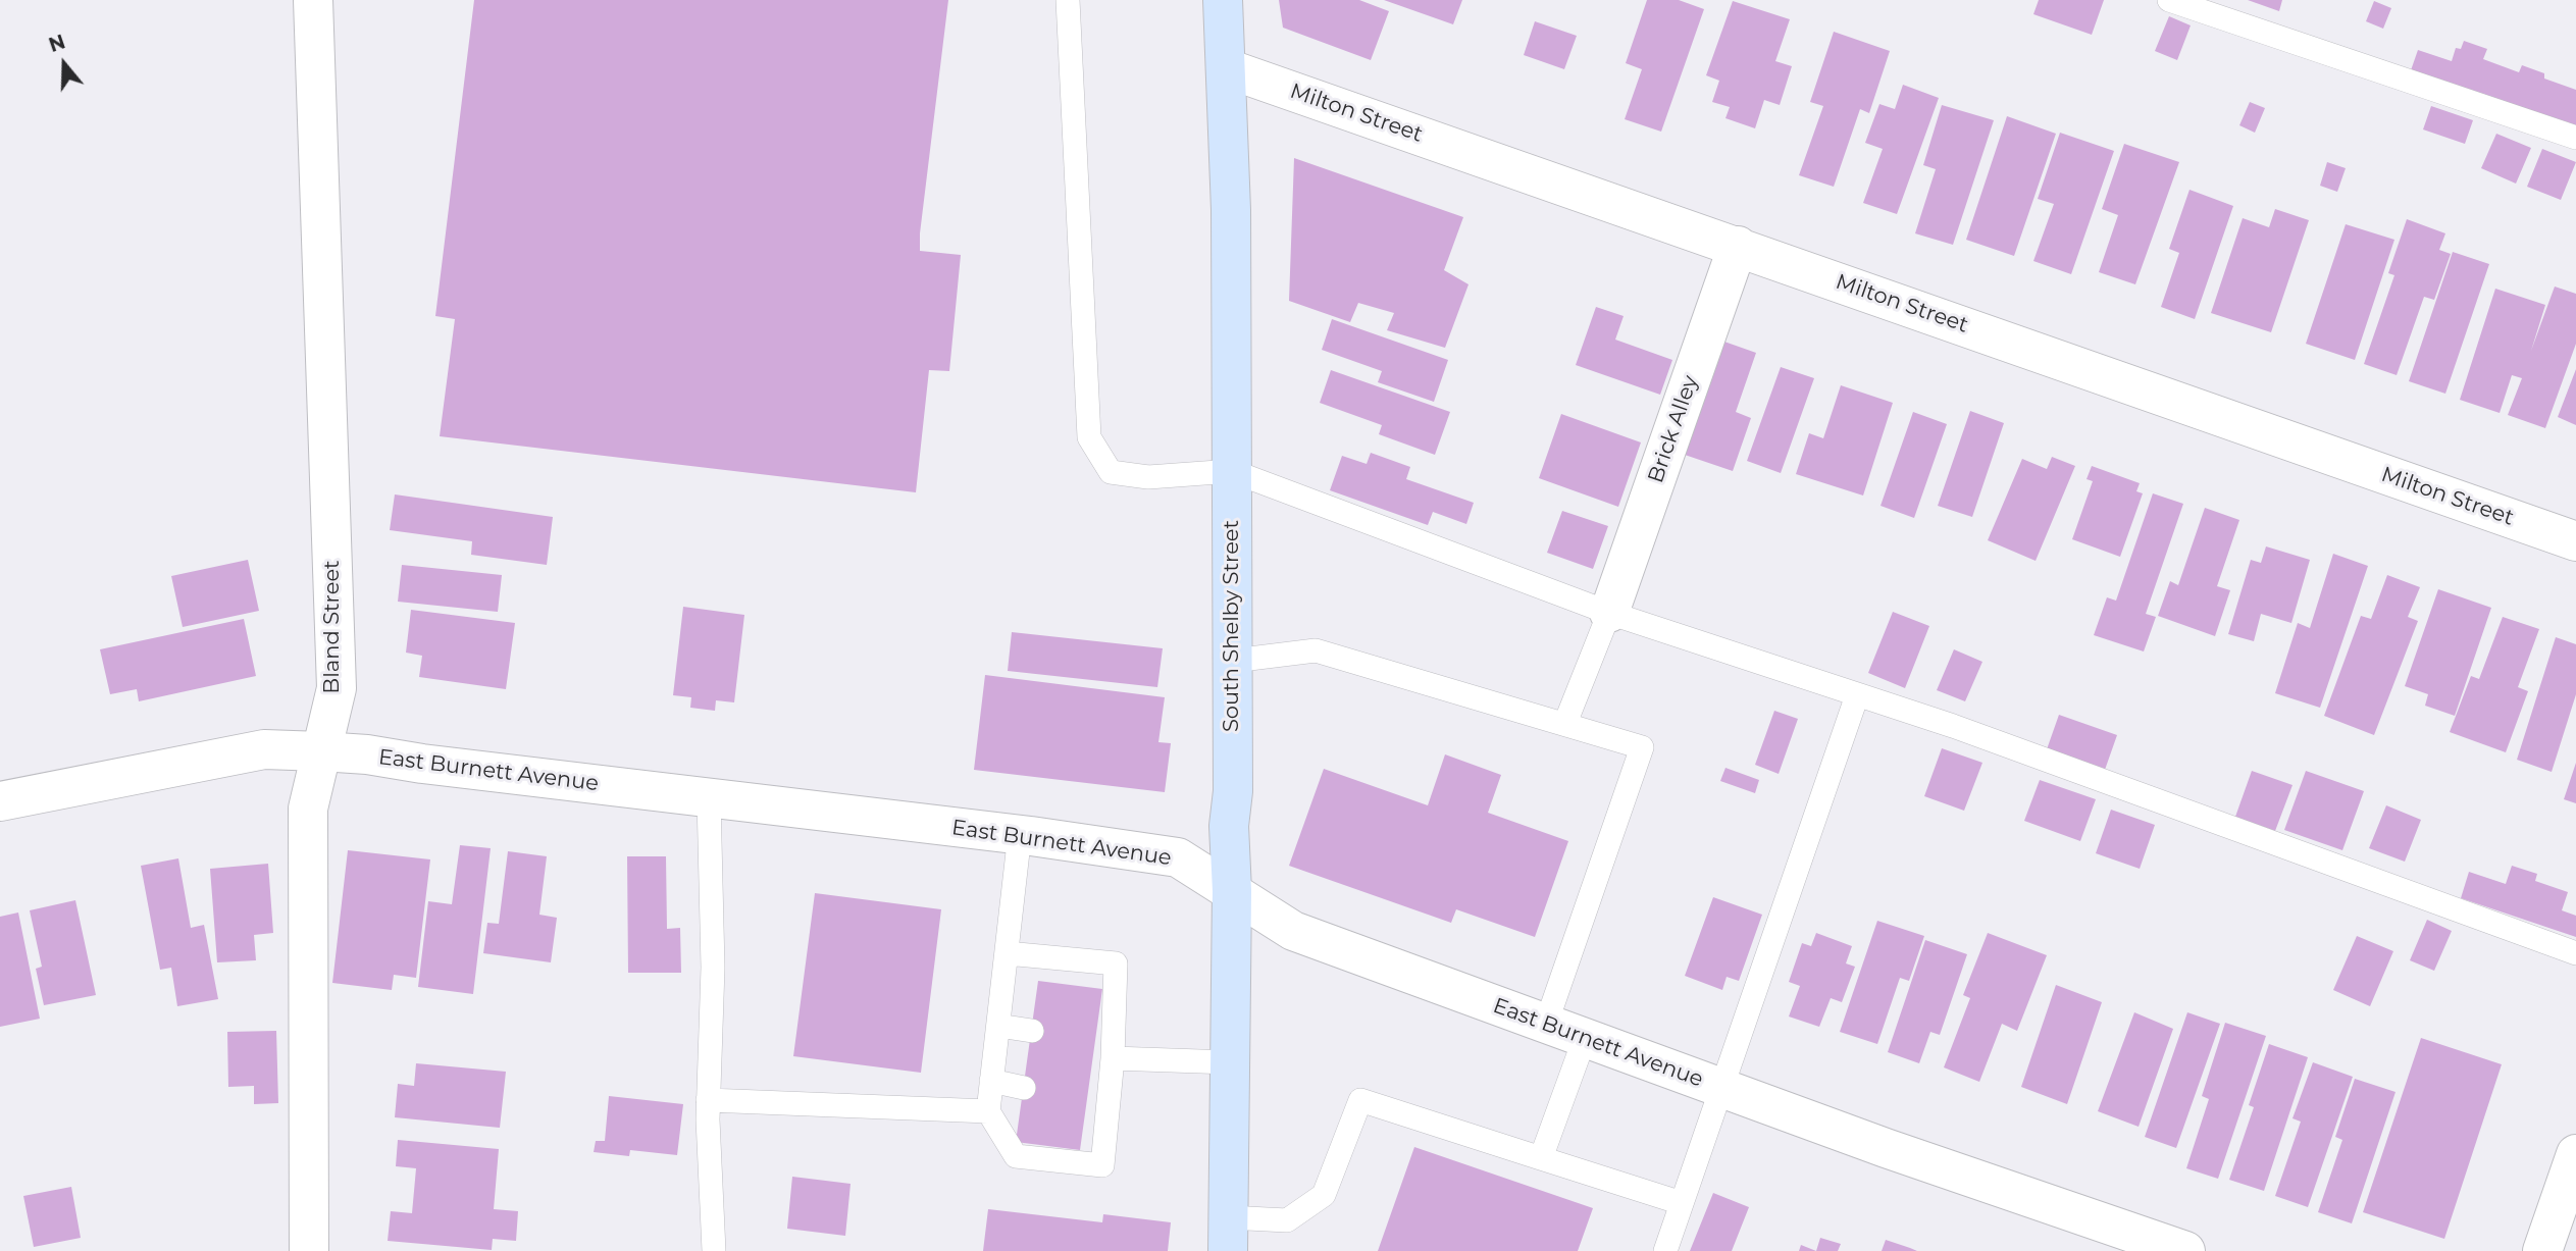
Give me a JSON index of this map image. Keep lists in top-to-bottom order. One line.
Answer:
{"streets":{"main road":["South Shelby Street"],"street":["Milton Street","Brick Alley","Bland Street","East Burnett Avenue"]},"crossings":[["Milton Street","Brick Alley"],["Milton Street","South Shelby Street"],["South Shelby Street","East Burnett Avenue"],["Bland Street","East Burnett Avenue"]],"north":"top"}
